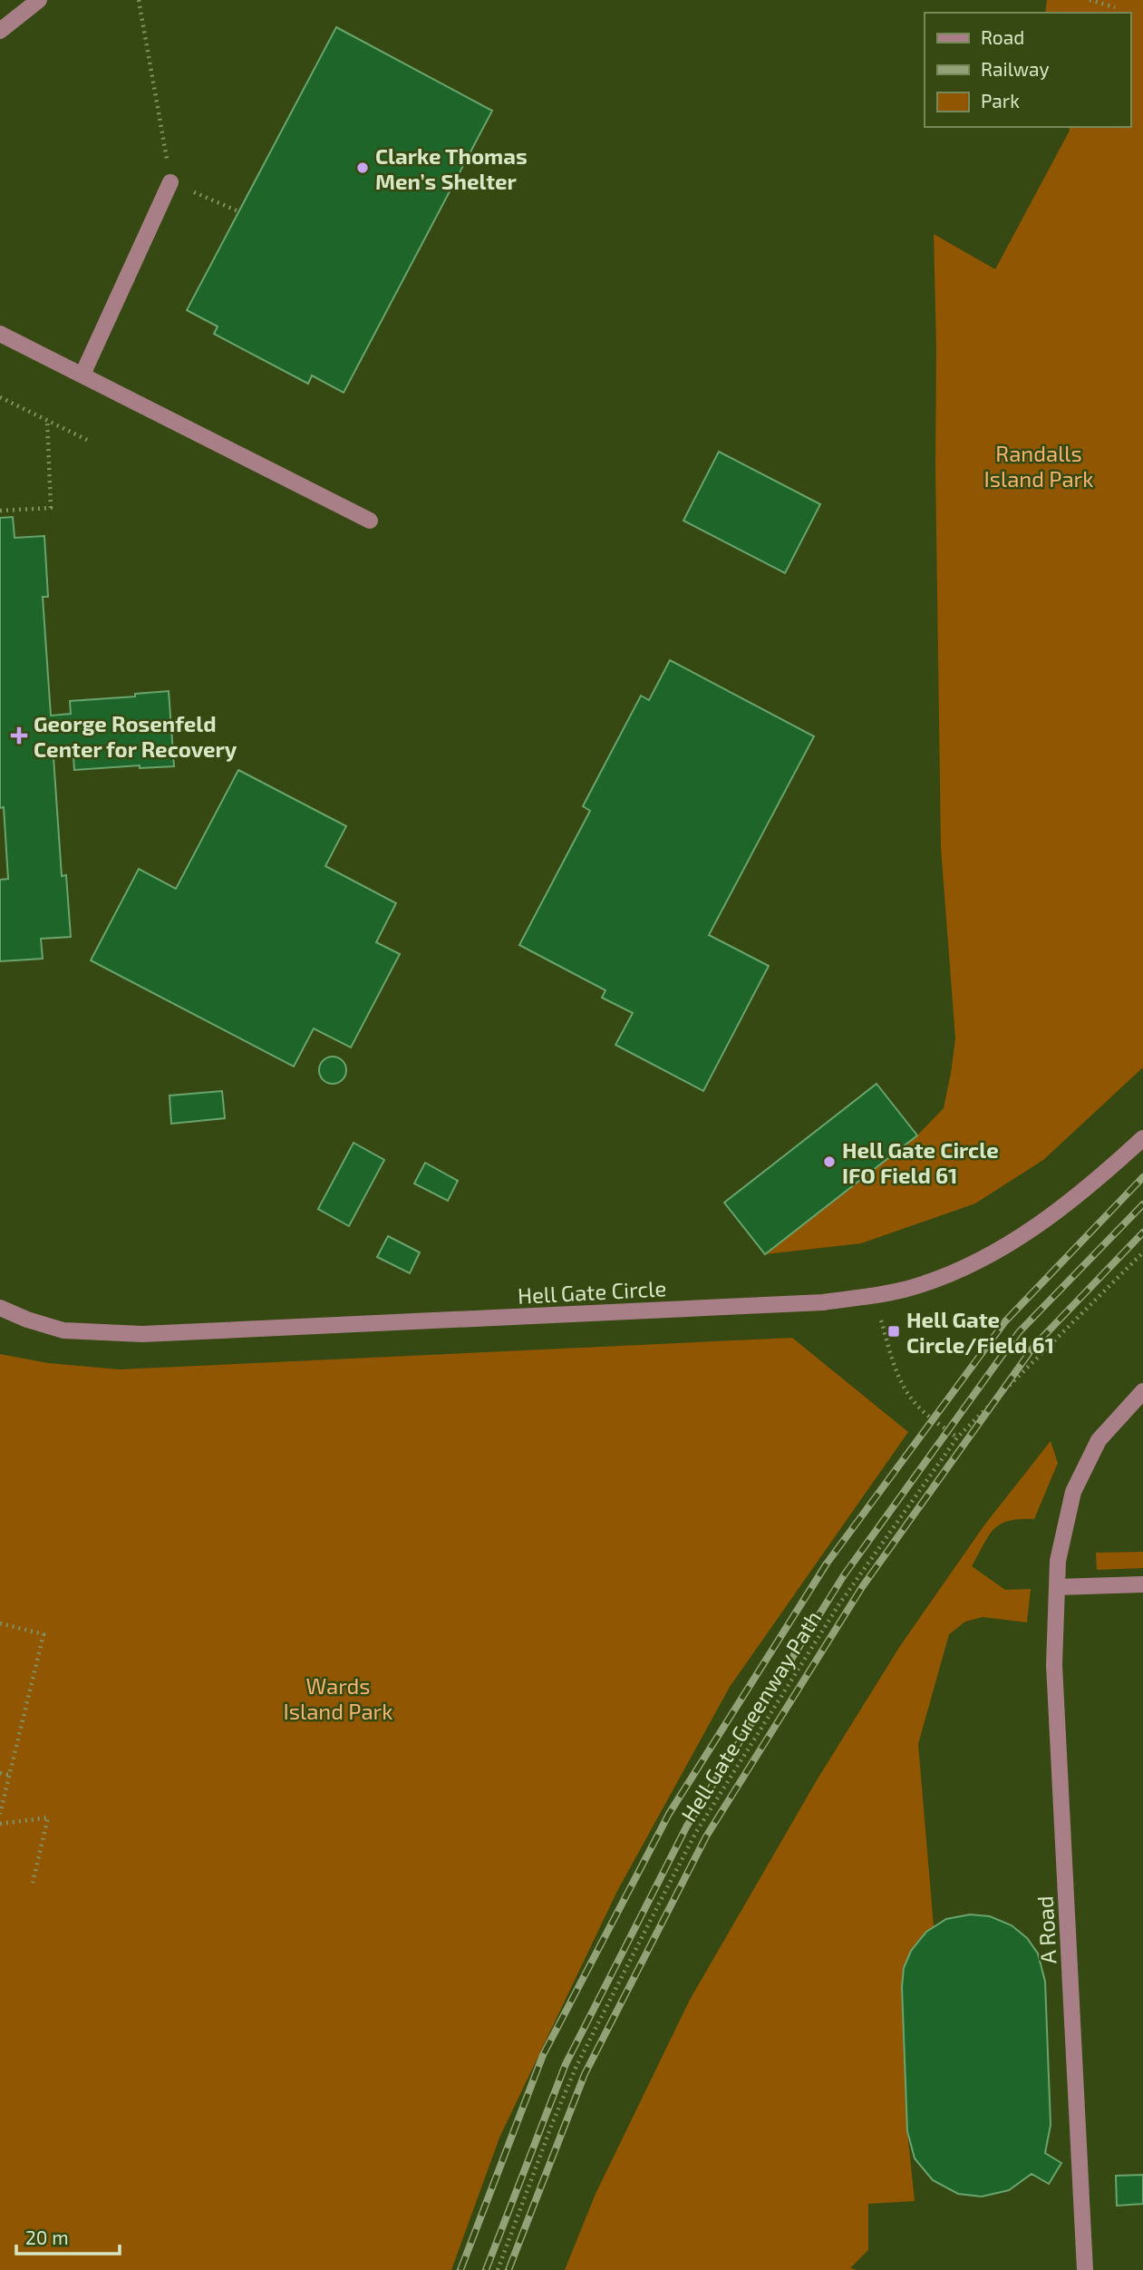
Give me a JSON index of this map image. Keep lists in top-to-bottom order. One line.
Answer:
{"streets":{"street":["Hell Gate Circle","A Road"],"path":["Hell Gate Greenway Path"]},"parks":["Randalls Island Park","Wards Island Park"],"places":{"other":["Clarke Thomas Men’s Shelter","Hell Gate Circle IFO Field 61"],"health":["George Rosenfeld Center for Recovery"],"transit":["Hell Gate Circle/Field 61"]},"legend":["Road","Railway","Park"],"scale_bar":"20 m"}
